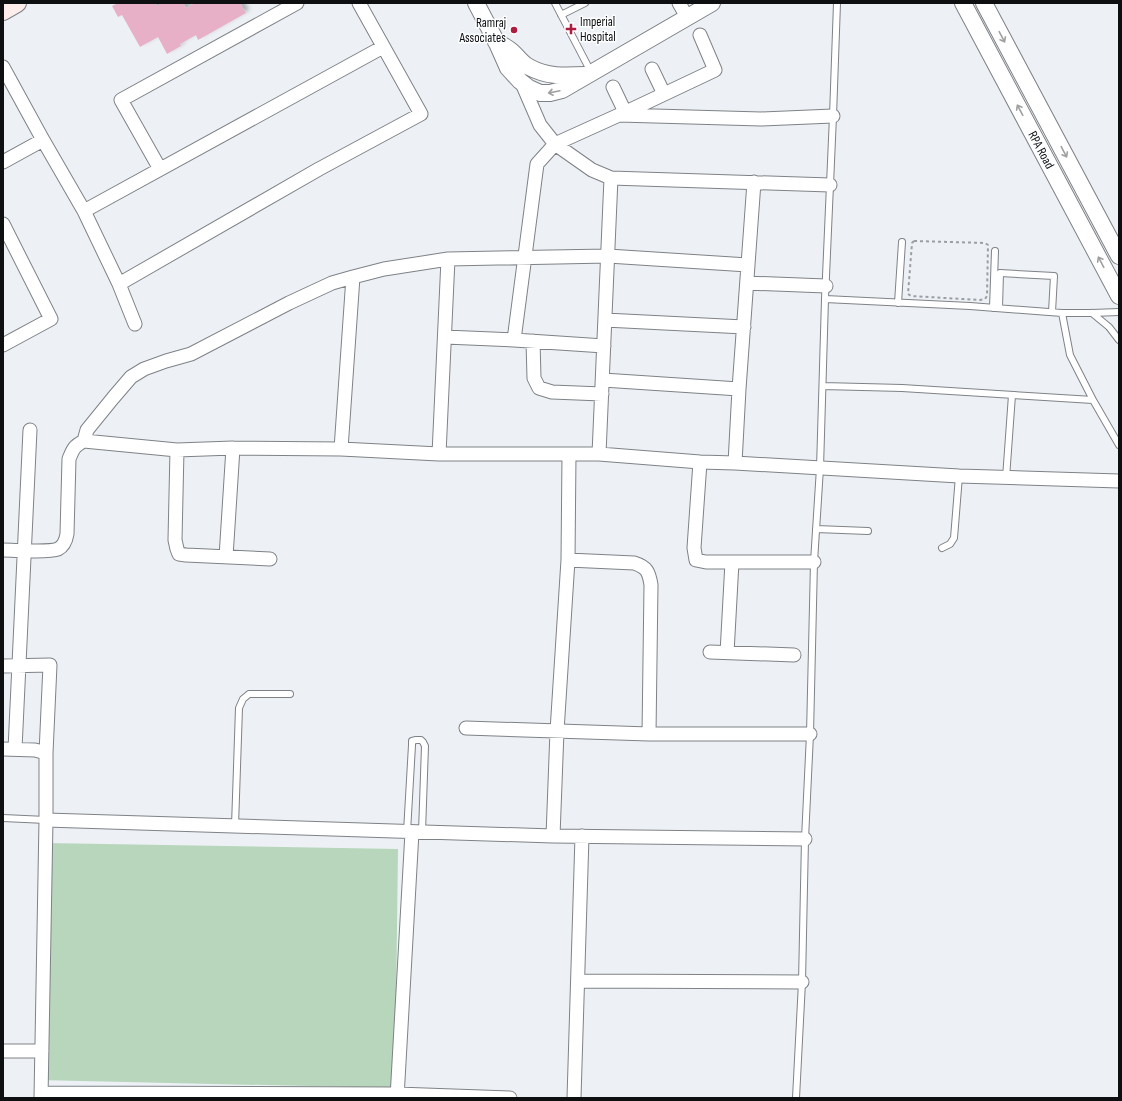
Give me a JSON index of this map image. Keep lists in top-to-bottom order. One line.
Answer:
{"streets":{"street":["RPA Road"]},"places":{"health":["Imperial Hospital"],"other":["Ramraj Associates"]}}
